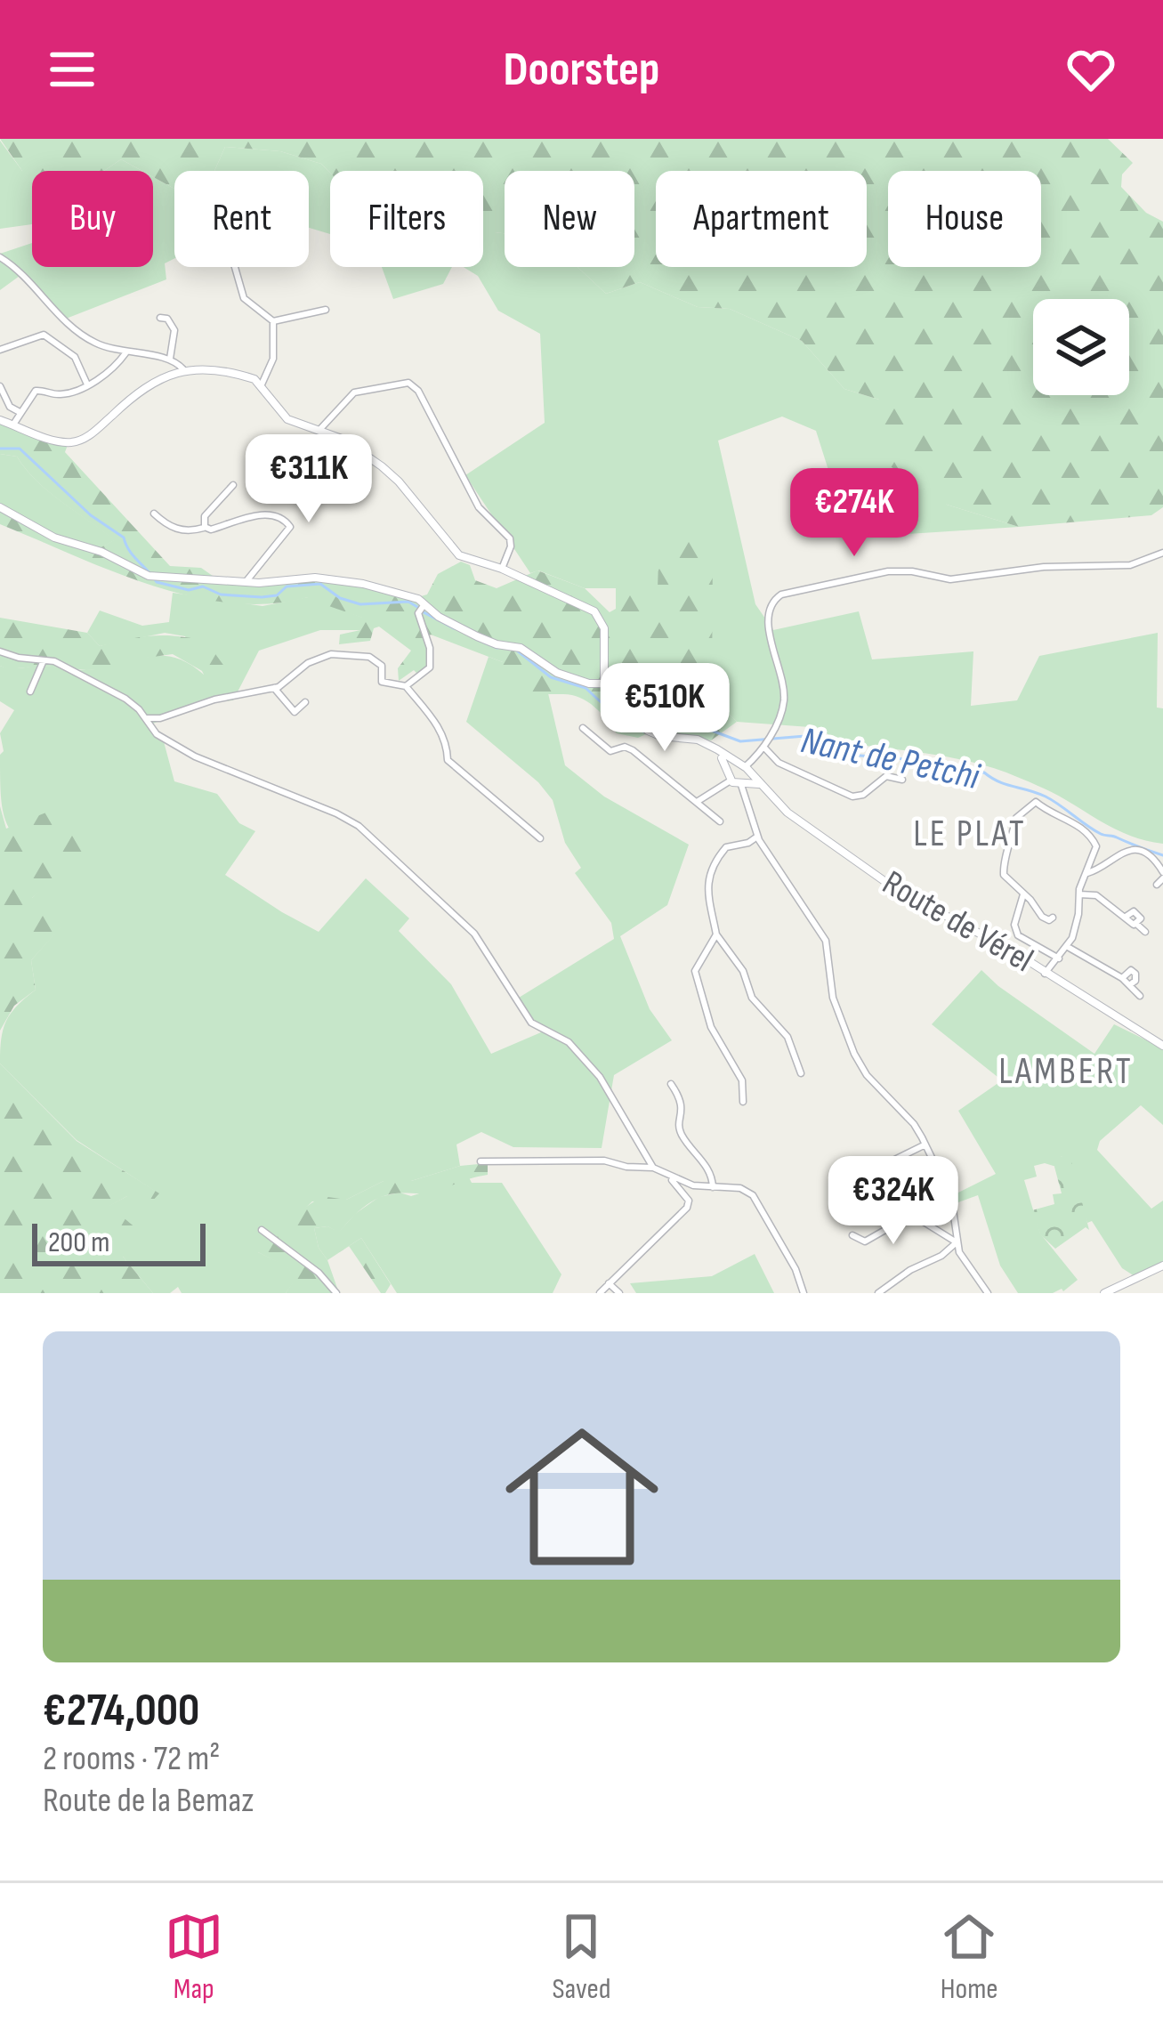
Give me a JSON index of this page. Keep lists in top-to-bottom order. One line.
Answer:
{"streets":{"street":["Route de Vérel"]},"districts":["LE PLAT","LAMBERT"],"water":["Nant de Petchi"],"scale_bar":"200 m","page":{"header":"Doorstep","chip":["Buy","Rent","Filters","New","Apartment","House"],"price":["€311K","€274K","€510K","€324K"],"scale":"200 m","list":[{"name":"€274,000","note":"2 rooms · 72 m² · Route de la Bemaz"}],"tabs":["Map","Saved","Home"]}}
